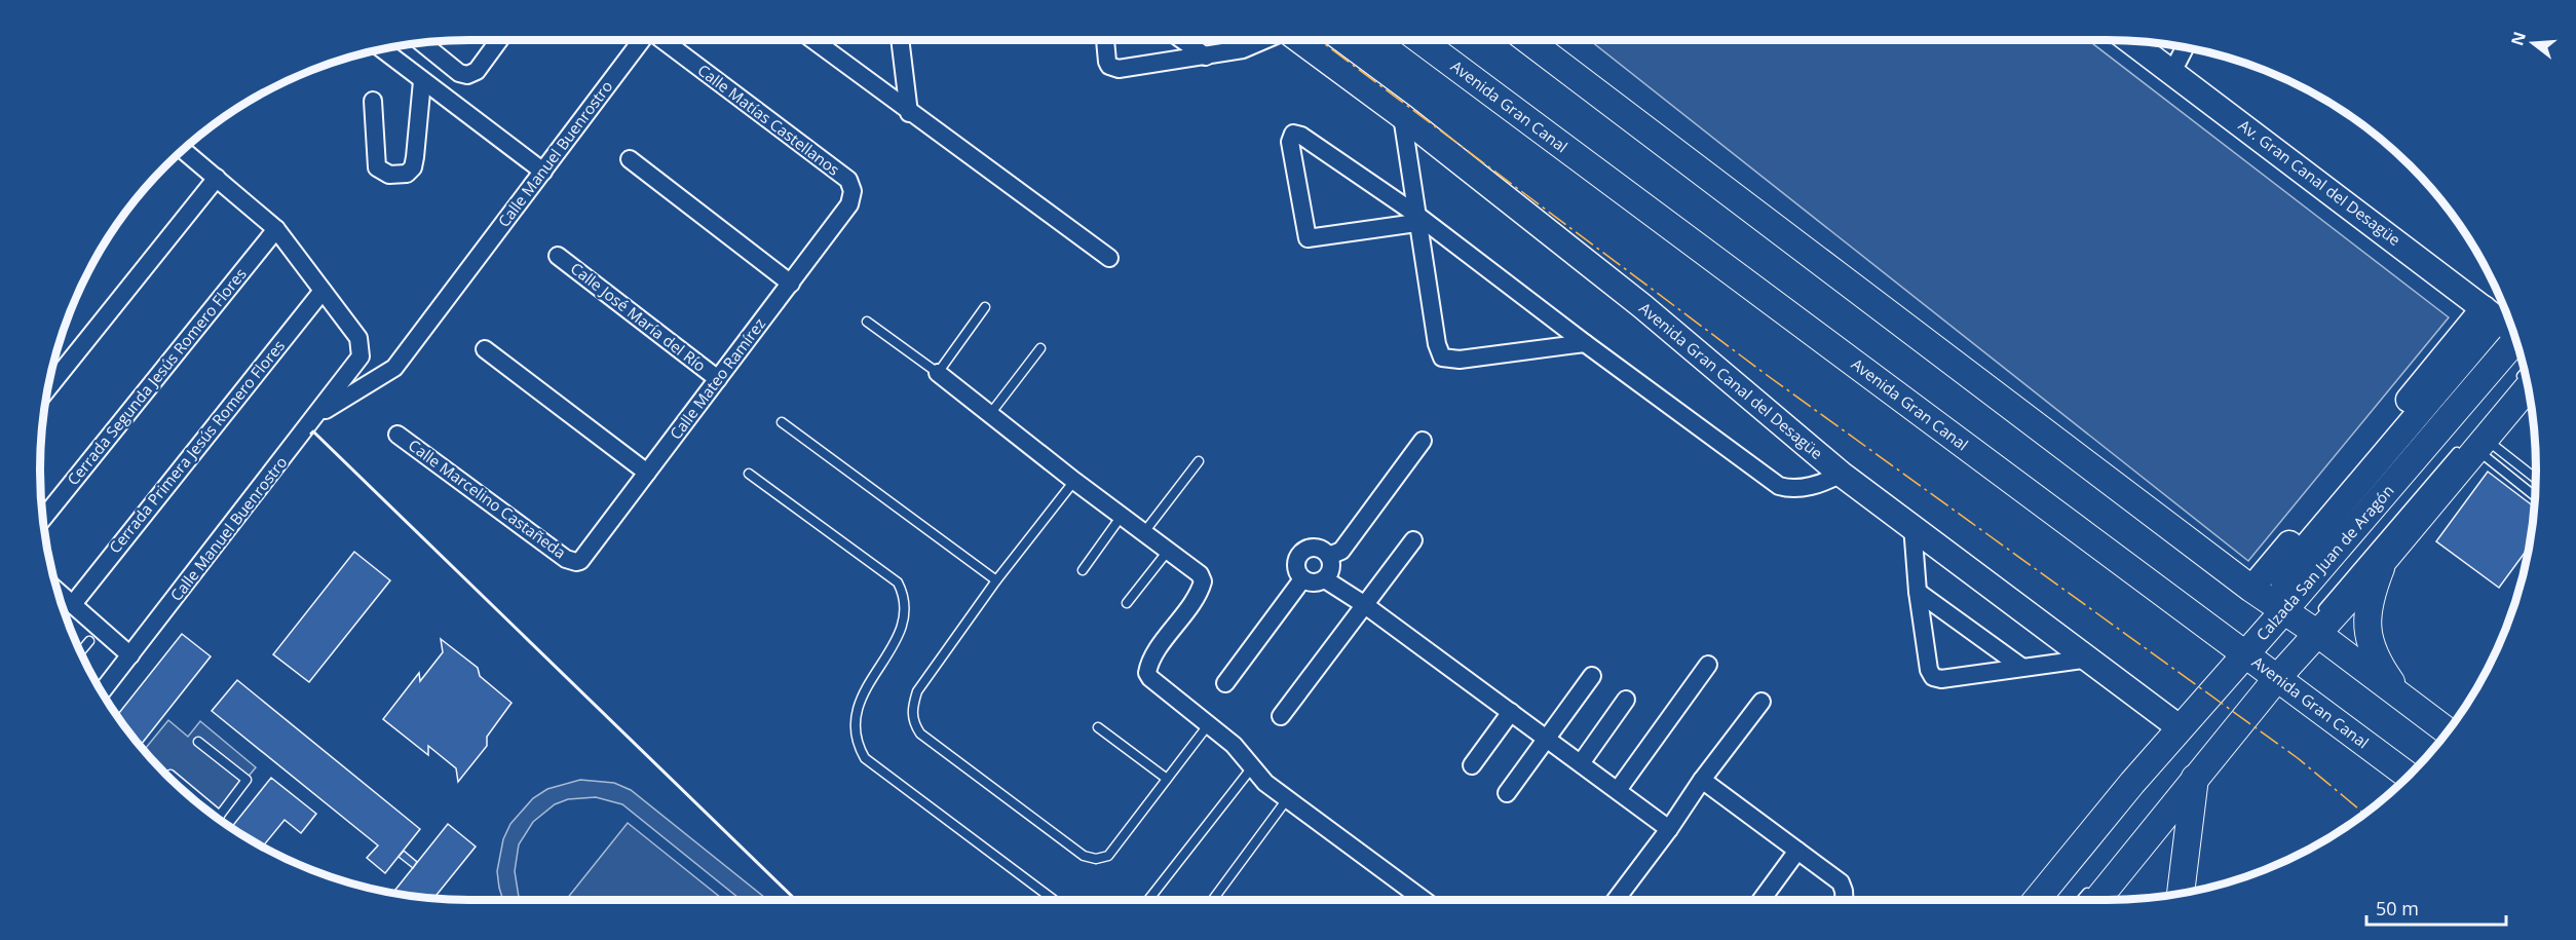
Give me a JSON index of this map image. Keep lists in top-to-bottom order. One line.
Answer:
{"streets":{"main road":["Avenida Gran Canal","Calzada San Juan de Aragón"],"street":["Calle Matías Castellanos","Calle Manuel Buenrostro","Av. Gran Canal del Desagüe","Calle José María del Río","Cerrada Segunda Jesús Romero Flores","Calle Mateo Ramírez","Avenida Gran Canal del Desagüe","Cerrada Primera Jesús Romero Flores","Calle Marcelino Castañeda"]},"crossings":[["Avenida Gran Canal","Calzada San Juan de Aragón"],["Calle Matías Castellanos","Calle Mateo Ramírez"],["Calle Manuel Buenrostro","Cerrada Primera Jesús Romero Flores"],["Calle José María del Río","Calle Mateo Ramírez"],["Calle Mateo Ramírez","Calle Marcelino Castañeda"],["Avenida Gran Canal del Desagüe","Calzada San Juan de Aragón"]],"scale_bar":"50 m","north":"left"}
